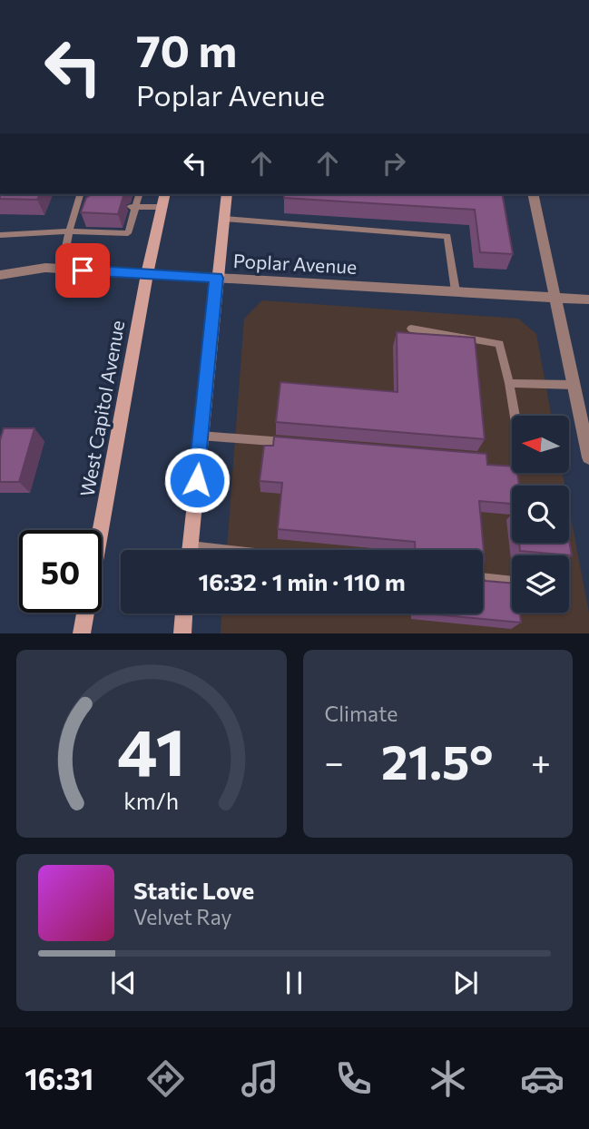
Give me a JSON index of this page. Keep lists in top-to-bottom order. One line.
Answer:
{"streets":{"main road":["West Capitol Avenue"],"street":["Poplar Avenue"]},"crossings":[["Poplar Avenue","West Capitol Avenue"]],"north":"left","page":{"turn":["70 m","Poplar Avenue"],"limit":"50","trip":"16:32 · 1 min · 110 m","tile":"Climate","heat":["−","21.5°","+"],"song":["Static Love","Velvet Ray"],"tabs":"16:31","gauge":["41","km/h"]}}
